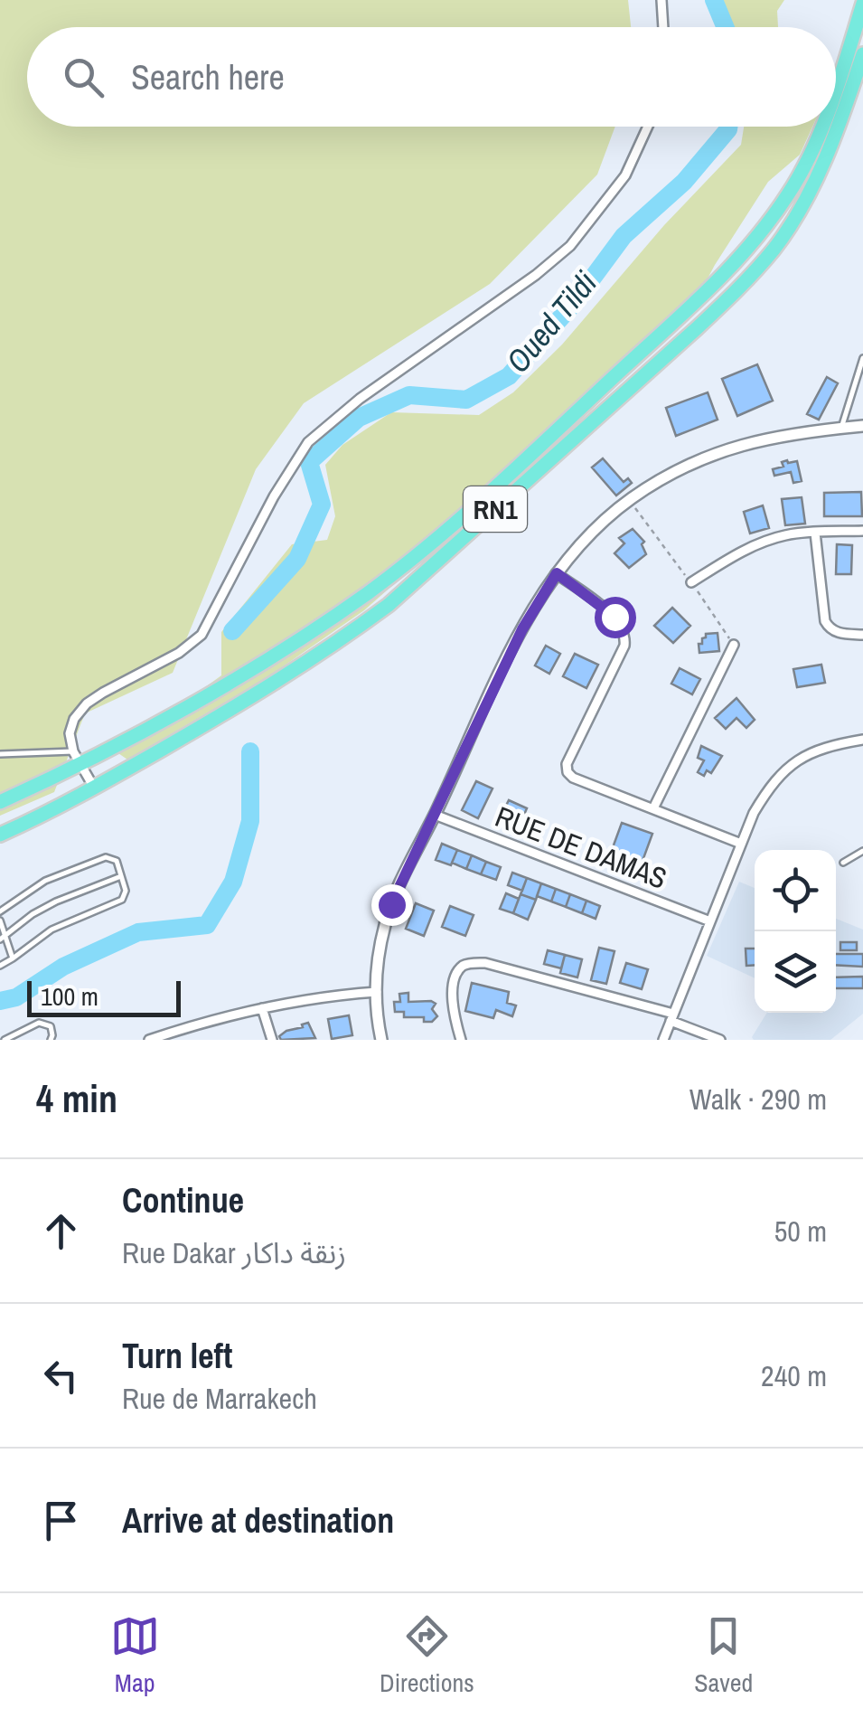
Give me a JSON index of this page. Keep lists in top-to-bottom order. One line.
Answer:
{"streets":{"highway":["RN1"],"street":["RUE DE DAMAS"]},"water":["Oued Tildi"],"scale_bar":"100 m","page":{"search":"Search here","scale":"100 m","heading":["4 min","Walk · 290 m"],"list":[["Continue","Rue Dakar زنقة داكار","50 m"],["Turn left","Rue de Marrakech","240 m"],"Arrive at destination"],"nav":["Map","Directions","Saved"]}}
